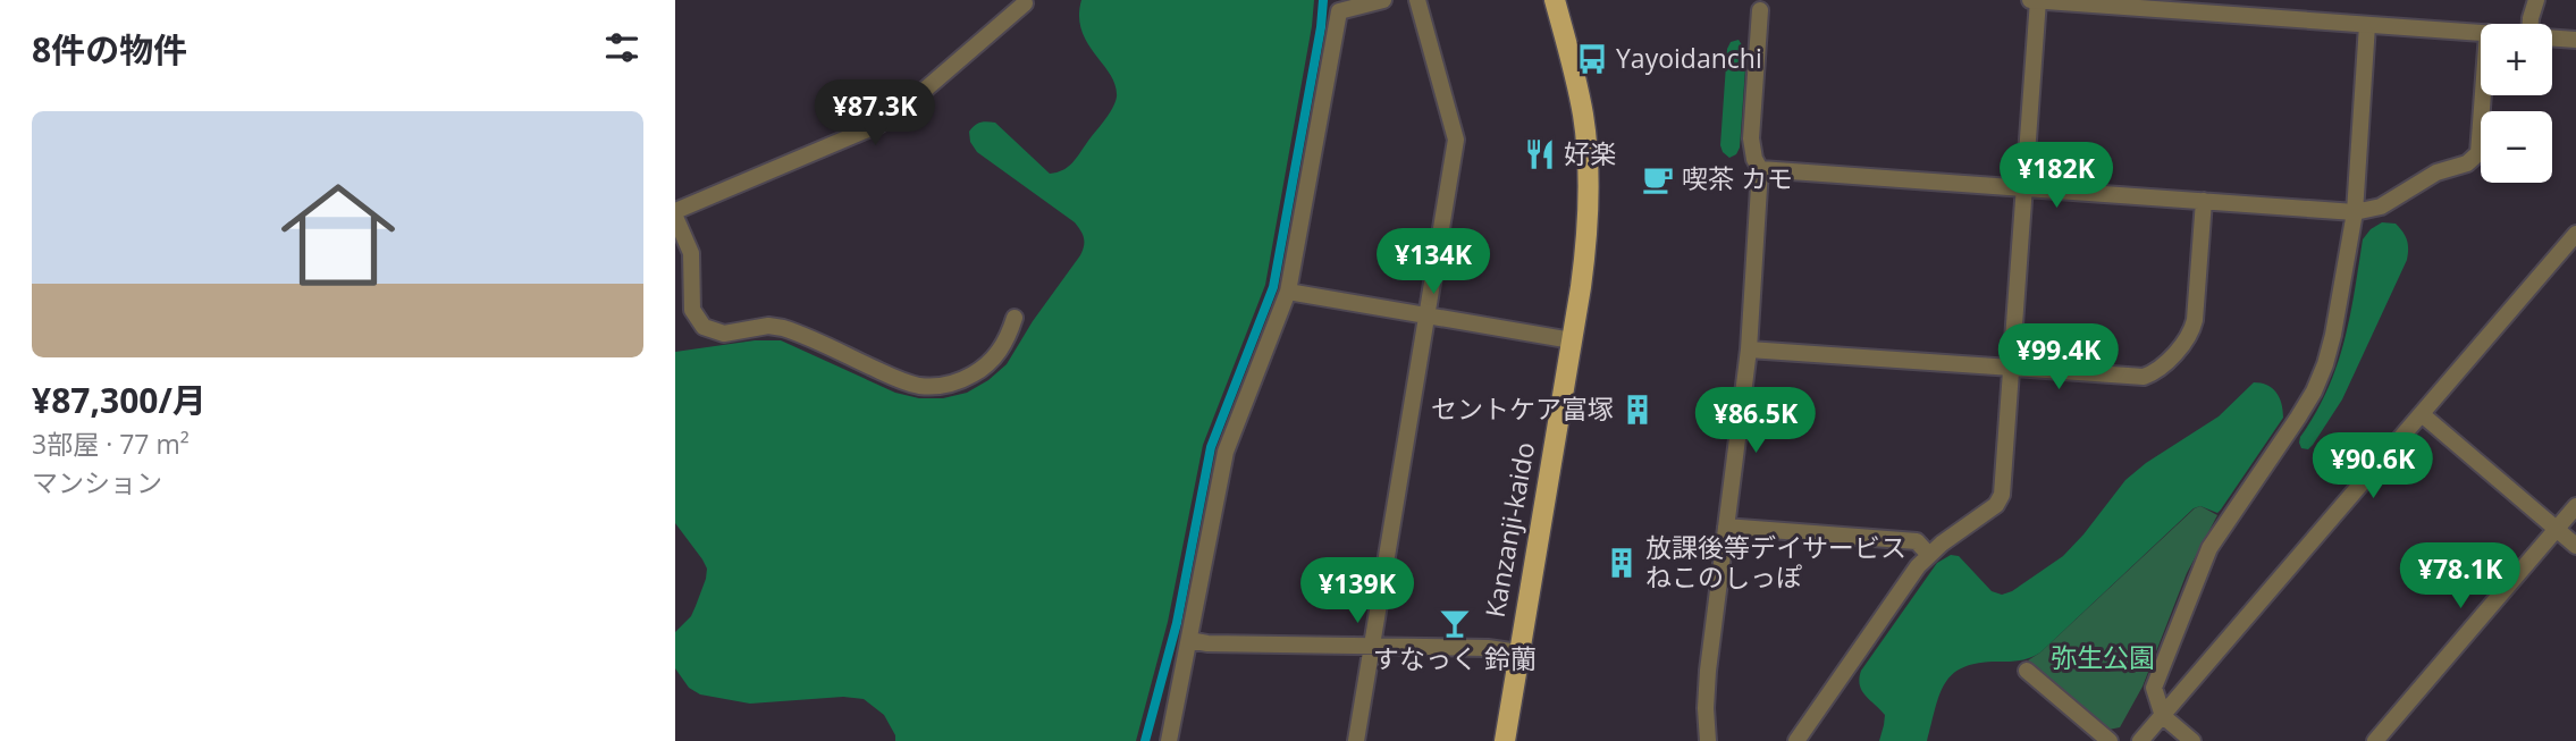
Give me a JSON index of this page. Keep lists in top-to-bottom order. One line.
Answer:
{"streets":{"main road":["Kanzanji-kaido"]},"parks":["弥生公園"],"places":{"bus stop":["Yayoidanchi"],"restaurant":["好楽"],"cafe":["喫茶 カモ"],"building":["セントケア富塚","放課後等デイサービス ねこのしっぽ"],"bar":["すなっく 鈴蘭"]},"page":{"heading":"8件の物件","map_buttons":["+","−"],"price":["¥87.3K","¥182K","¥134K","¥99.4K","¥86.5K","¥90.6K","¥78.1K","¥139K"],"list":[{"name":"¥87,300/月","note":"3部屋 · 77 m² · マンション"}]}}
